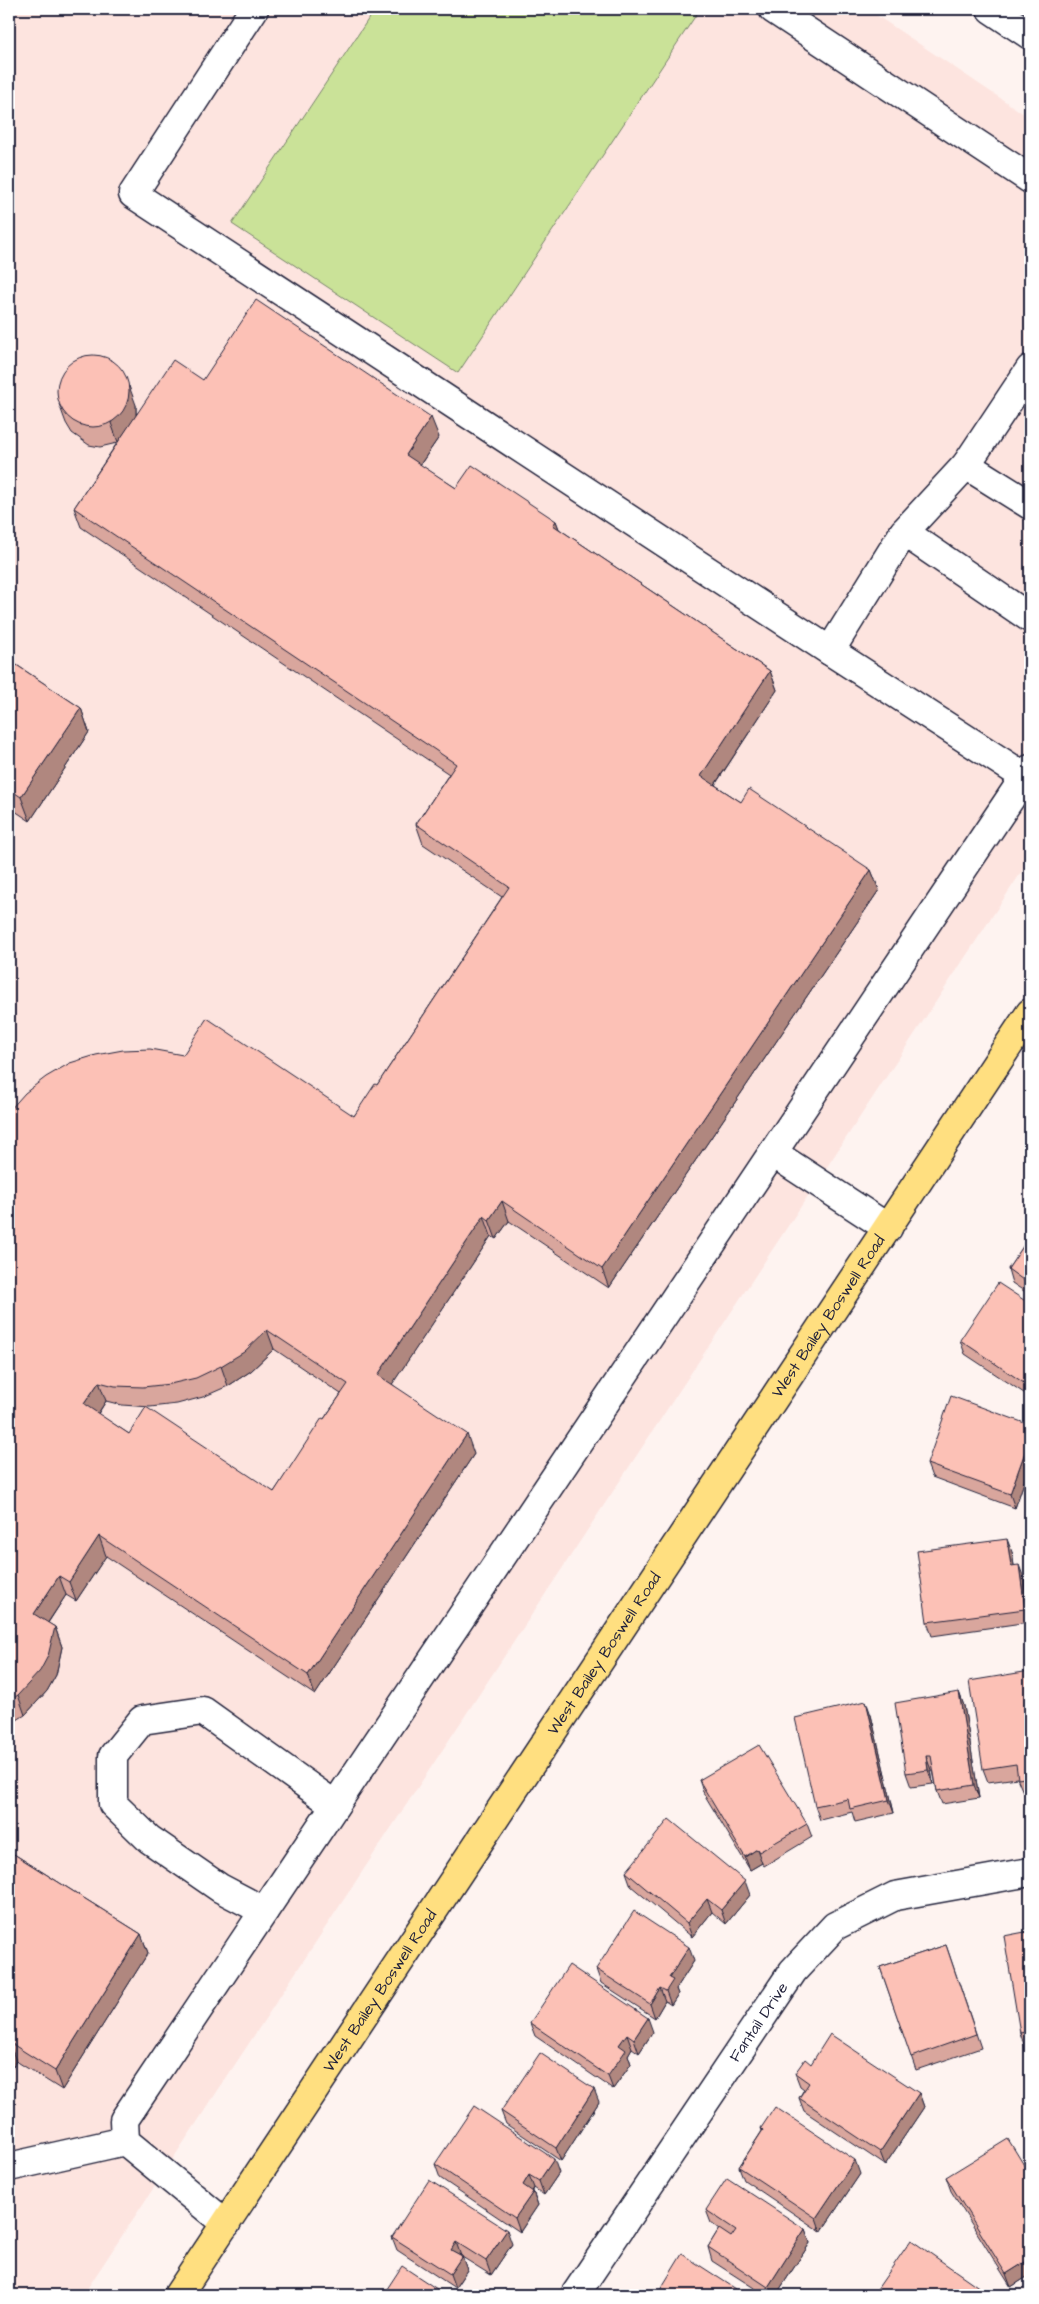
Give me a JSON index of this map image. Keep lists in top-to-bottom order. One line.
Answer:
{"streets":{"main road":["West Bailey Boswell Road"],"street":["Fantail Drive"]}}
